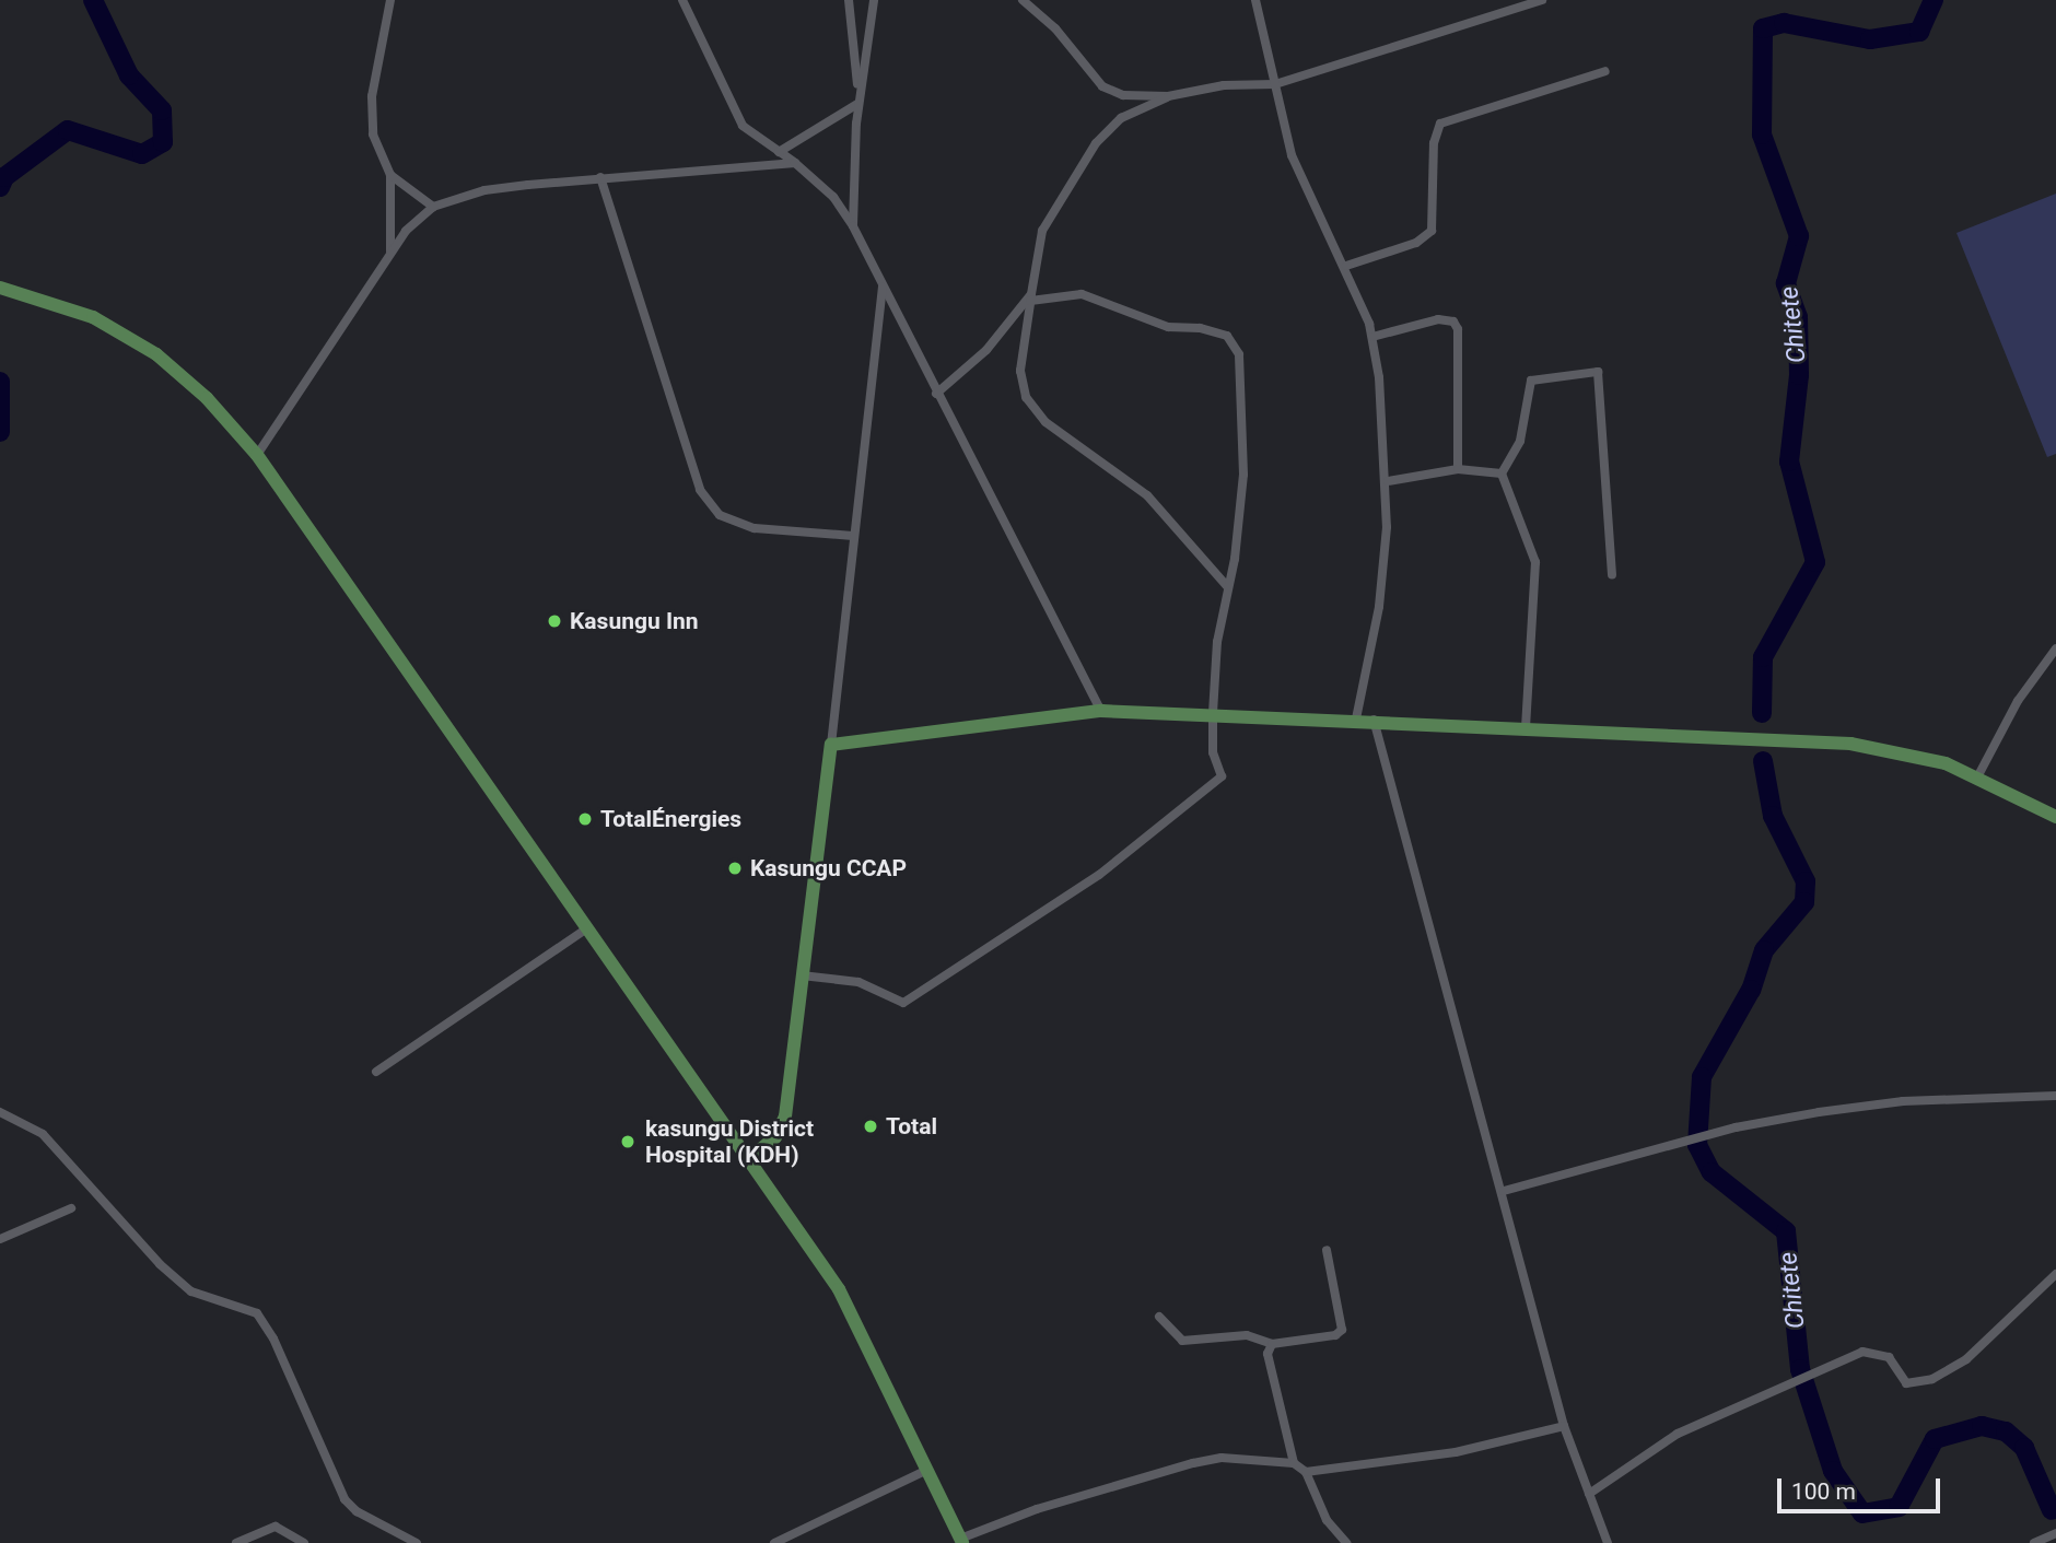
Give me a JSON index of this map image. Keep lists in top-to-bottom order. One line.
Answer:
{"water":["Chitete"],"places":["Kasungu Inn","TotalÉnergies","Kasungu CCAP","Total","kasungu District Hospital (KDH)"],"scale_bar":"100 m"}
